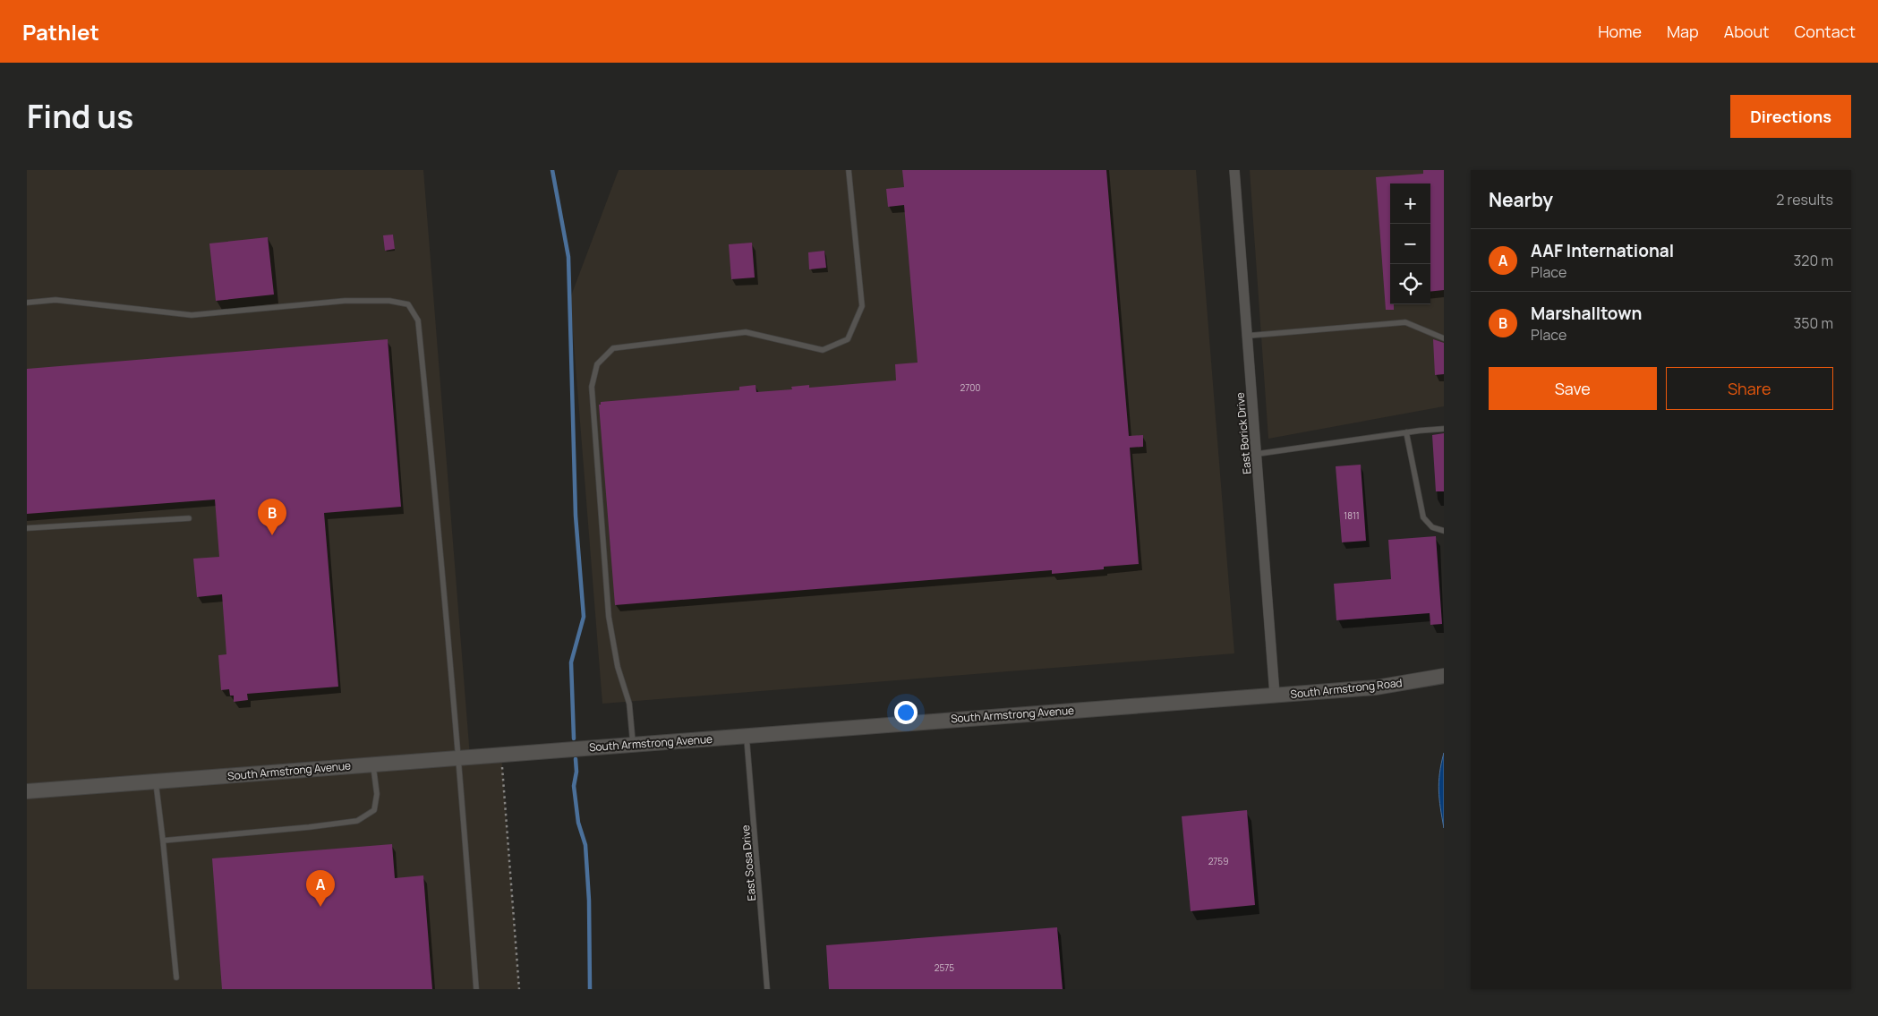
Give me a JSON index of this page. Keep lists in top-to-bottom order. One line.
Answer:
{"streets":{"street":["East Borick Drive","South Armstrong Road","South Armstrong Avenue"],"lane":["East Sosa Drive"]},"crossings":[["East Borick Drive","South Armstrong Road"],["East Borick Drive","South Armstrong Avenue"],["South Armstrong Road","South Armstrong Avenue"],["South Armstrong Avenue","East Sosa Drive"]],"house_numbers":["2700","1811","2759","2575"],"page":{"header":"Pathlet","nav":["Home","Map","About","Contact"],"title":"Find us","buttons":["Directions",["Save","Share"]],"heading":["Nearby","2 results"],"map_buttons":["+","−"],"list":[{"mark":"A","name":"AAF International","note":"Place","value":"320 m"},{"mark":"B","name":"Marshalltown","note":"Place","value":"350 m"}],"pins":["B","A"]}}
